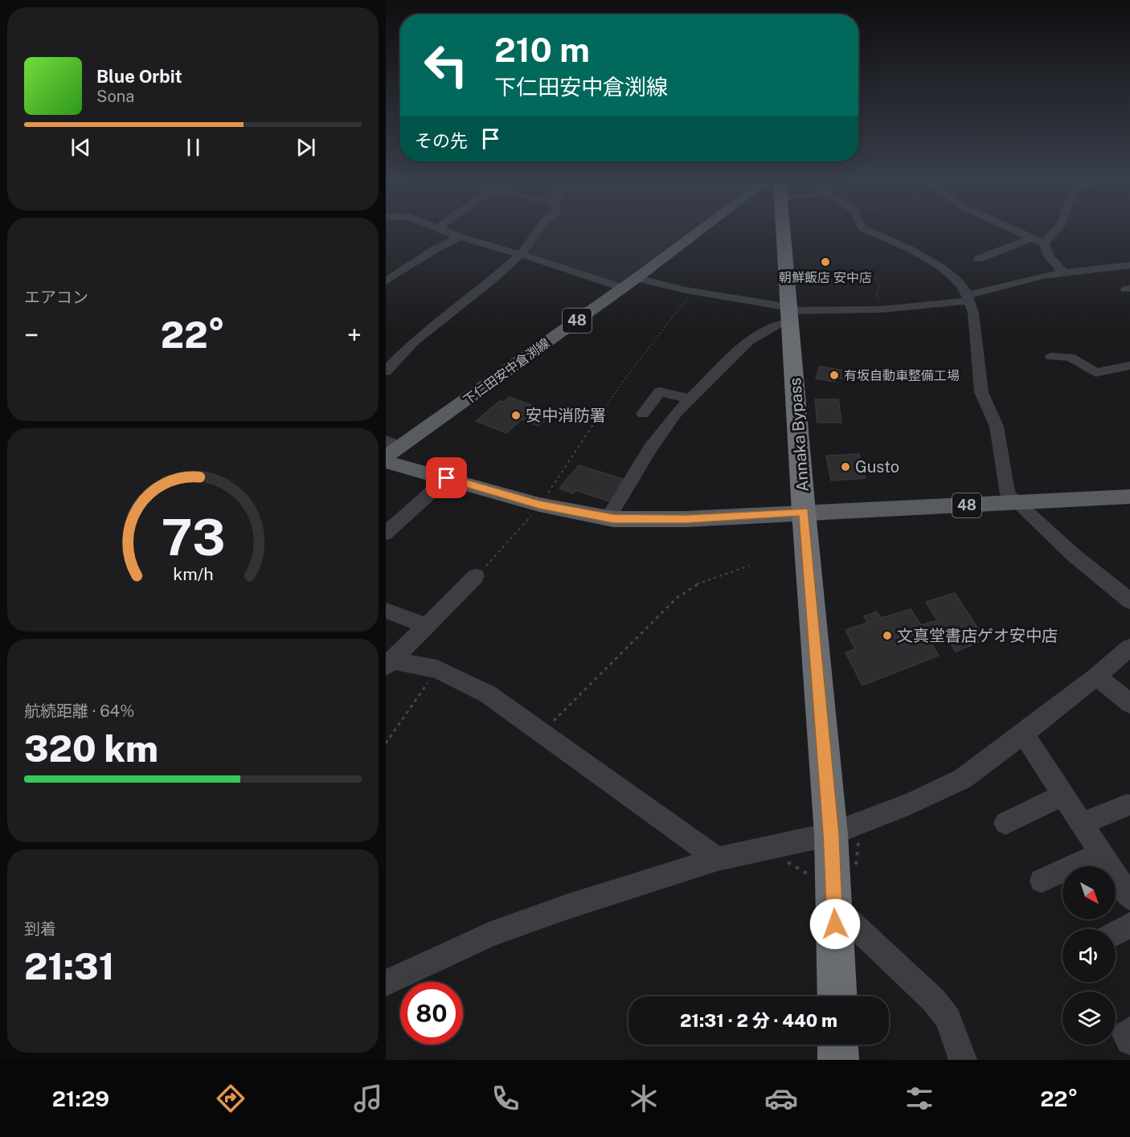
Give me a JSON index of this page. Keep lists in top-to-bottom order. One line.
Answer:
{"streets":{"highway":["Annaka Bypass"],"main road":["48","下仁田安中倉渕線"]},"crossings":[["48","Annaka Bypass"]],"places":["朝鮮飯店 安中店","有坂自動車整備工場","安中消防署","Gusto","文真堂書店ゲオ安中店"],"north":"bottom right","page":{"turn":["210 m","下仁田安中倉渕線"],"song":["Blue Orbit","Sona"],"then":"その先","tile":["エアコン",["航続距離 · 64%","320 km"],["到着","21:31"]],"heat":["−","22°","+"],"limit":"80","trip":"21:31 · 2 分 · 440 m","tabs":["21:29","22°"],"gauge":["73","km/h"]}}
